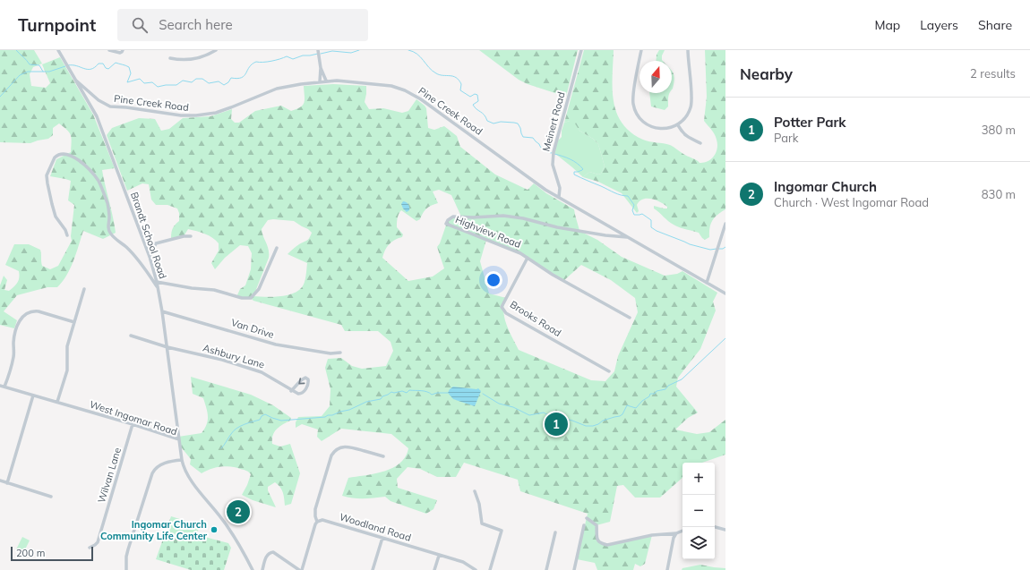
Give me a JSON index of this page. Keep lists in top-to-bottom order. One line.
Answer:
{"streets":{"street":["Pine Creek Road","Meinert Road","Highview Road","Brandt School Road","Brooks Road","Van Drive","Ashbury Lane","West Ingomar Road","Wilvan Lane","Woodland Road"]},"crossings":[["Pine Creek Road","Meinert Road"],["Pine Creek Road","Highview Road"],["Pine Creek Road","Brandt School Road"],["Highview Road","Brooks Road"],["Brandt School Road","Van Drive"],["Brandt School Road","Ashbury Lane"],["Brandt School Road","West Ingomar Road"],["West Ingomar Road","Wilvan Lane"]],"places":["Ingomar Church Community Life Center"],"scale_bar":"200 m","north":"top","page":{"header":"Turnpoint","search":"Search here","nav":["Map","Layers","Share"],"heading":["Nearby","2 results"],"list":[{"mark":"1","name":"Potter Park","note":"Park","value":"380 m"},{"mark":"2","name":"Ingomar Church","note":"Church · West Ingomar Road","value":"830 m"}],"pins":["1","2"],"map_buttons":["+","−"],"scale":"200 m"}}
